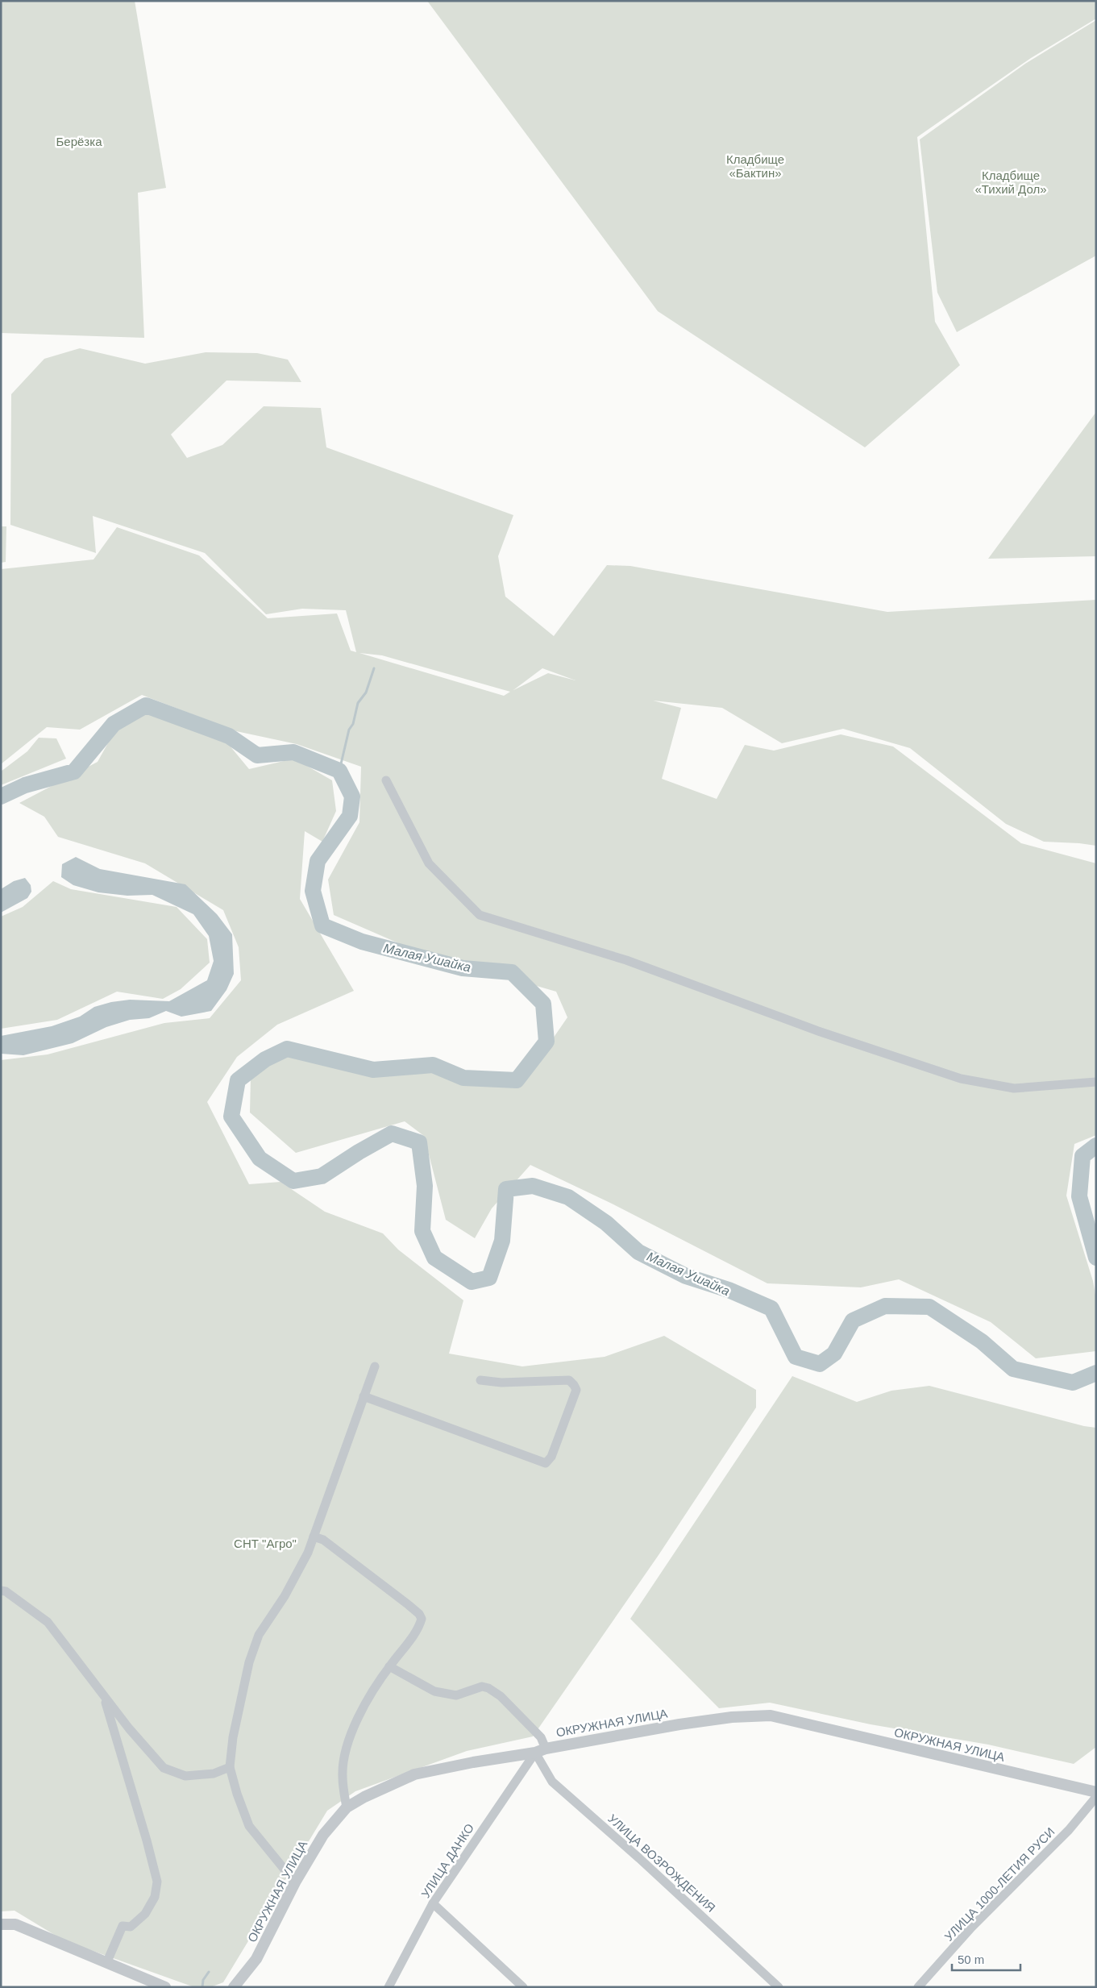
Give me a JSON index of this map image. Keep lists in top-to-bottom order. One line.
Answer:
{"streets":{"street":["ОКРУЖНАЯ УЛИЦА","УЛИЦА ДАНКО","УЛИЦА ВОЗРОЖДЕНИЯ","УЛИЦА 1000-ЛЕТИЯ РУСИ"]},"crossings":[["ОКРУЖНАЯ УЛИЦА","УЛИЦА ДАНКО"],["ОКРУЖНАЯ УЛИЦА","УЛИЦА ВОЗРОЖДЕНИЯ"],["УЛИЦА ДАНКО","УЛИЦА ВОЗРОЖДЕНИЯ"]],"water":["Малая Ушайка"],"parks":["Берёзка","Кладбище «Бактин»","Кладбище «Тихий Дол»","СНТ \"Агро\""],"scale_bar":"50 m"}
